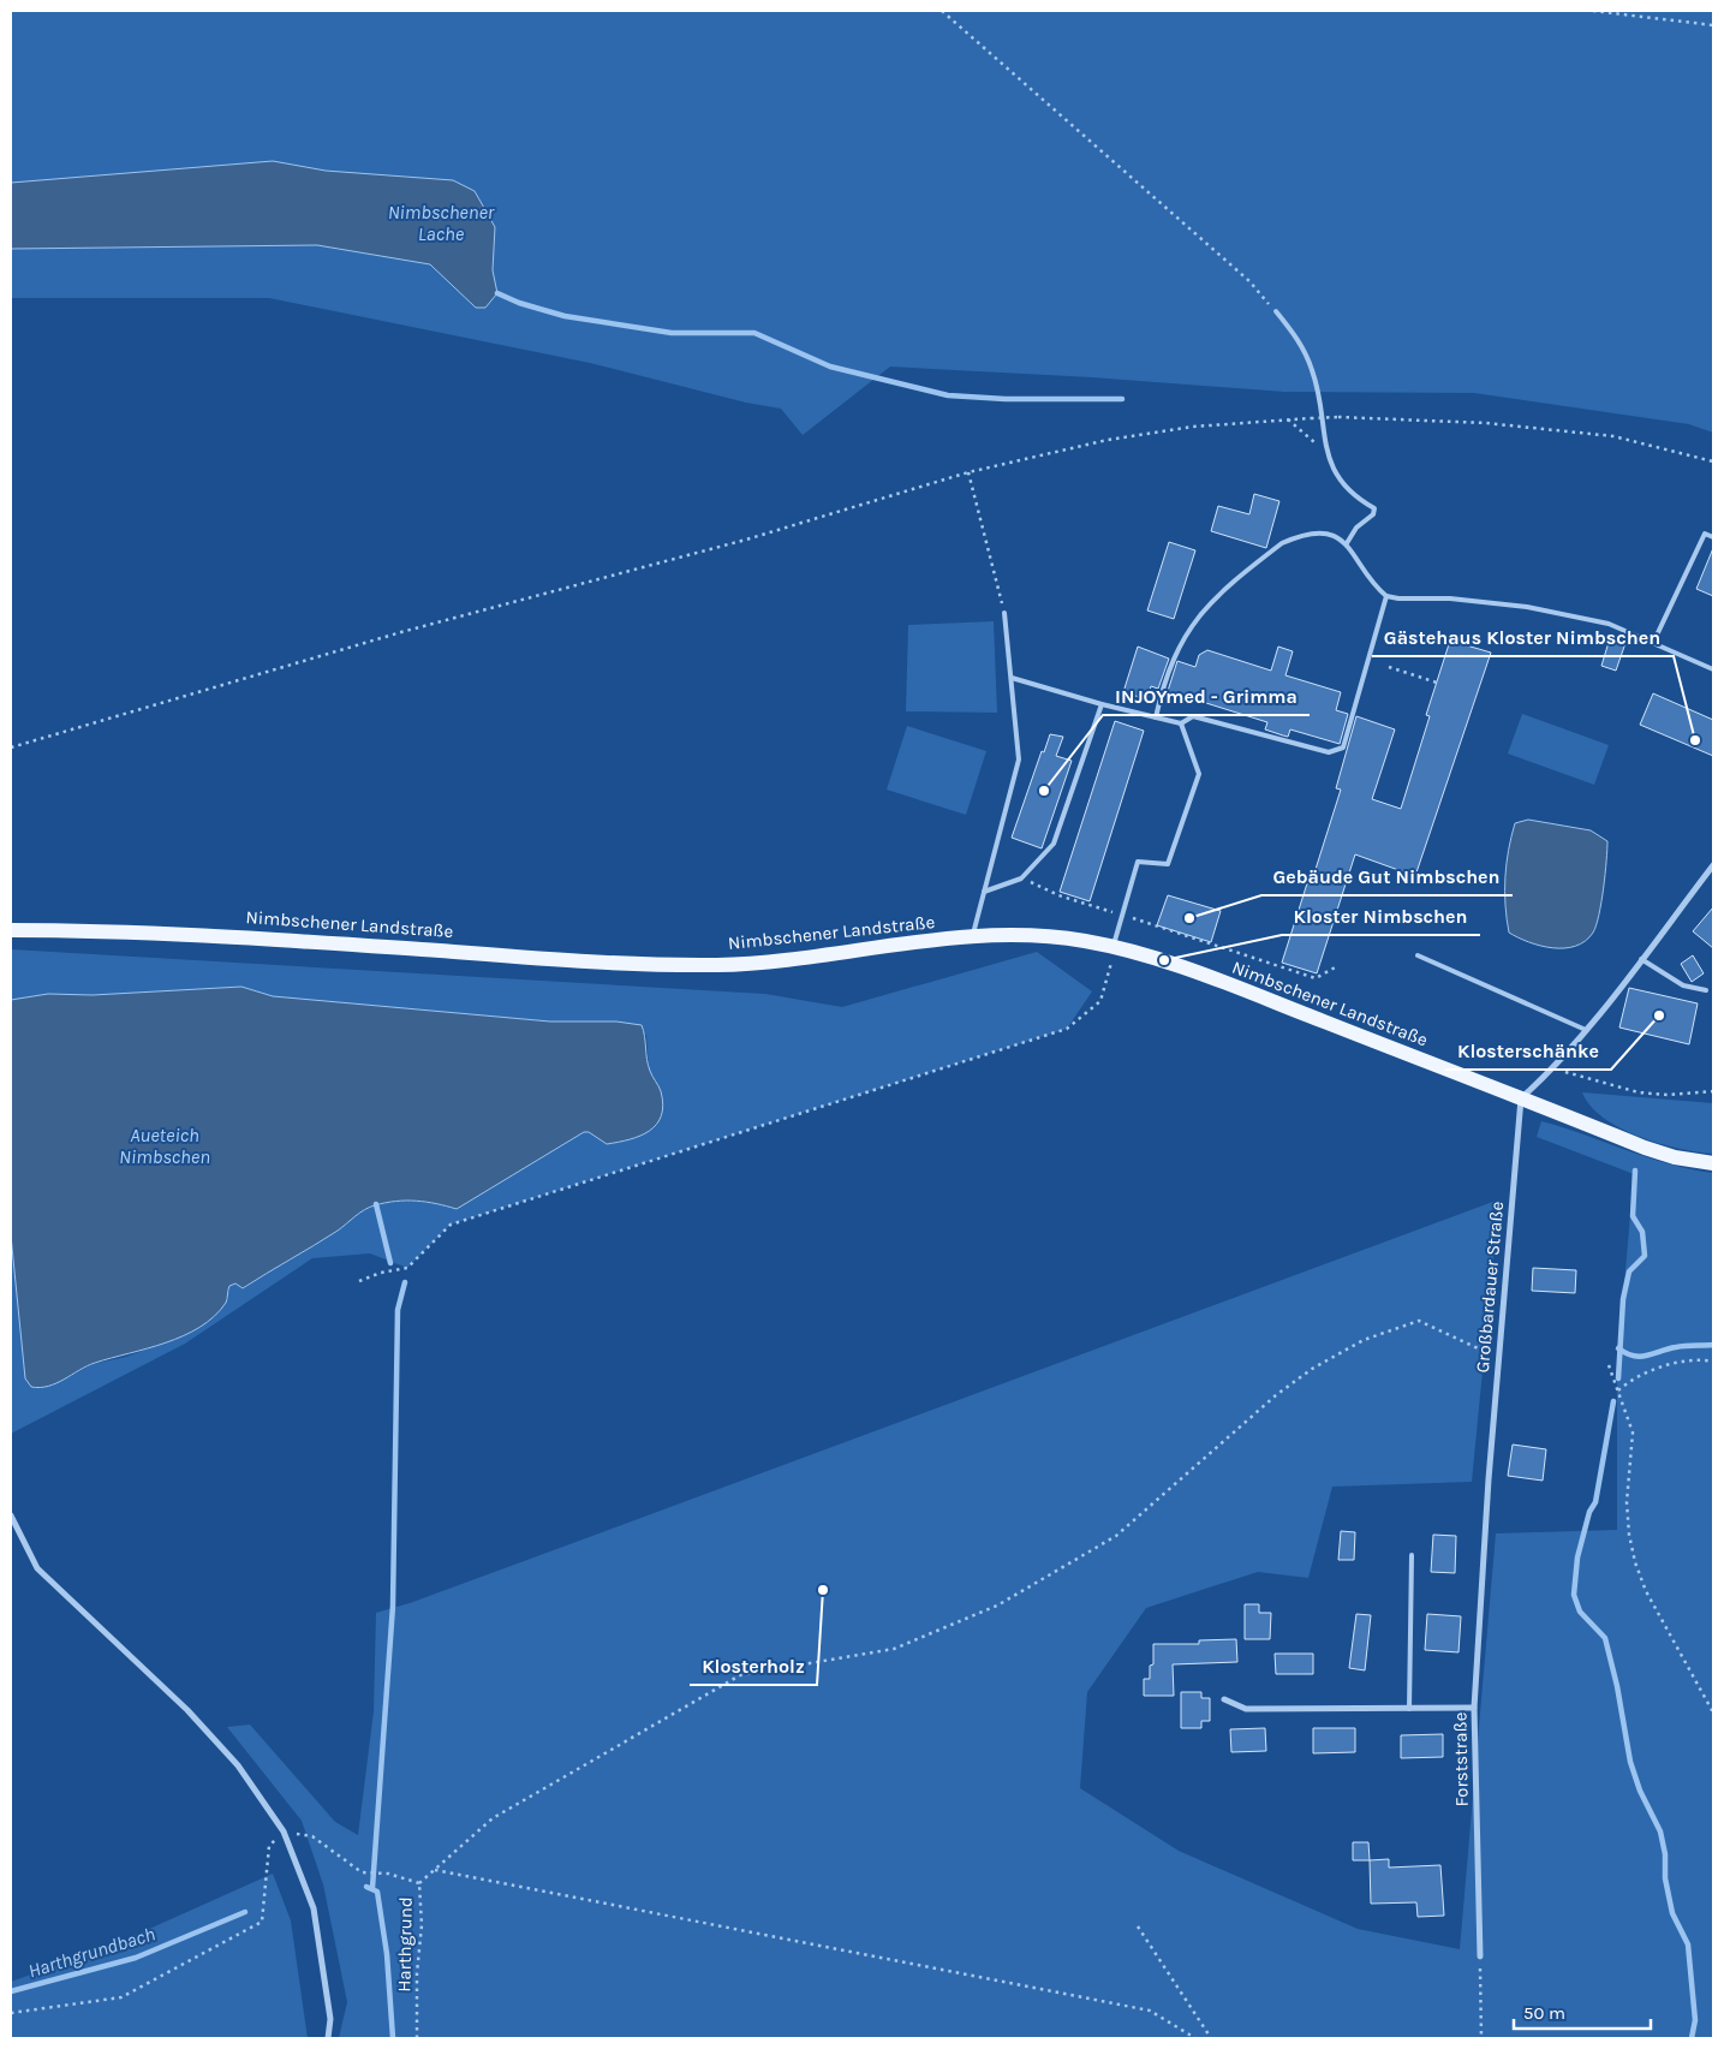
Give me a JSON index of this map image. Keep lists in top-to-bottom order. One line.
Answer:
{"streets":{"main road":["Nimbschener Landstraße"],"street":["Großbardauer Straße","Forststraße"],"path":["Harthgrund"]},"crossings":[["Nimbschener Landstraße","Großbardauer Straße"],["Großbardauer Straße","Forststraße"]],"water":["Nimbschener Lache","Aueteich Nimbschen","Harthgrundbach"],"places":["Gästehaus Kloster Nimbschen","INJOYmed - Grimma","Gebäude Gut Nimbschen","Kloster Nimbschen","Klosterschänke","Klosterholz"],"scale_bar":"50 m"}
